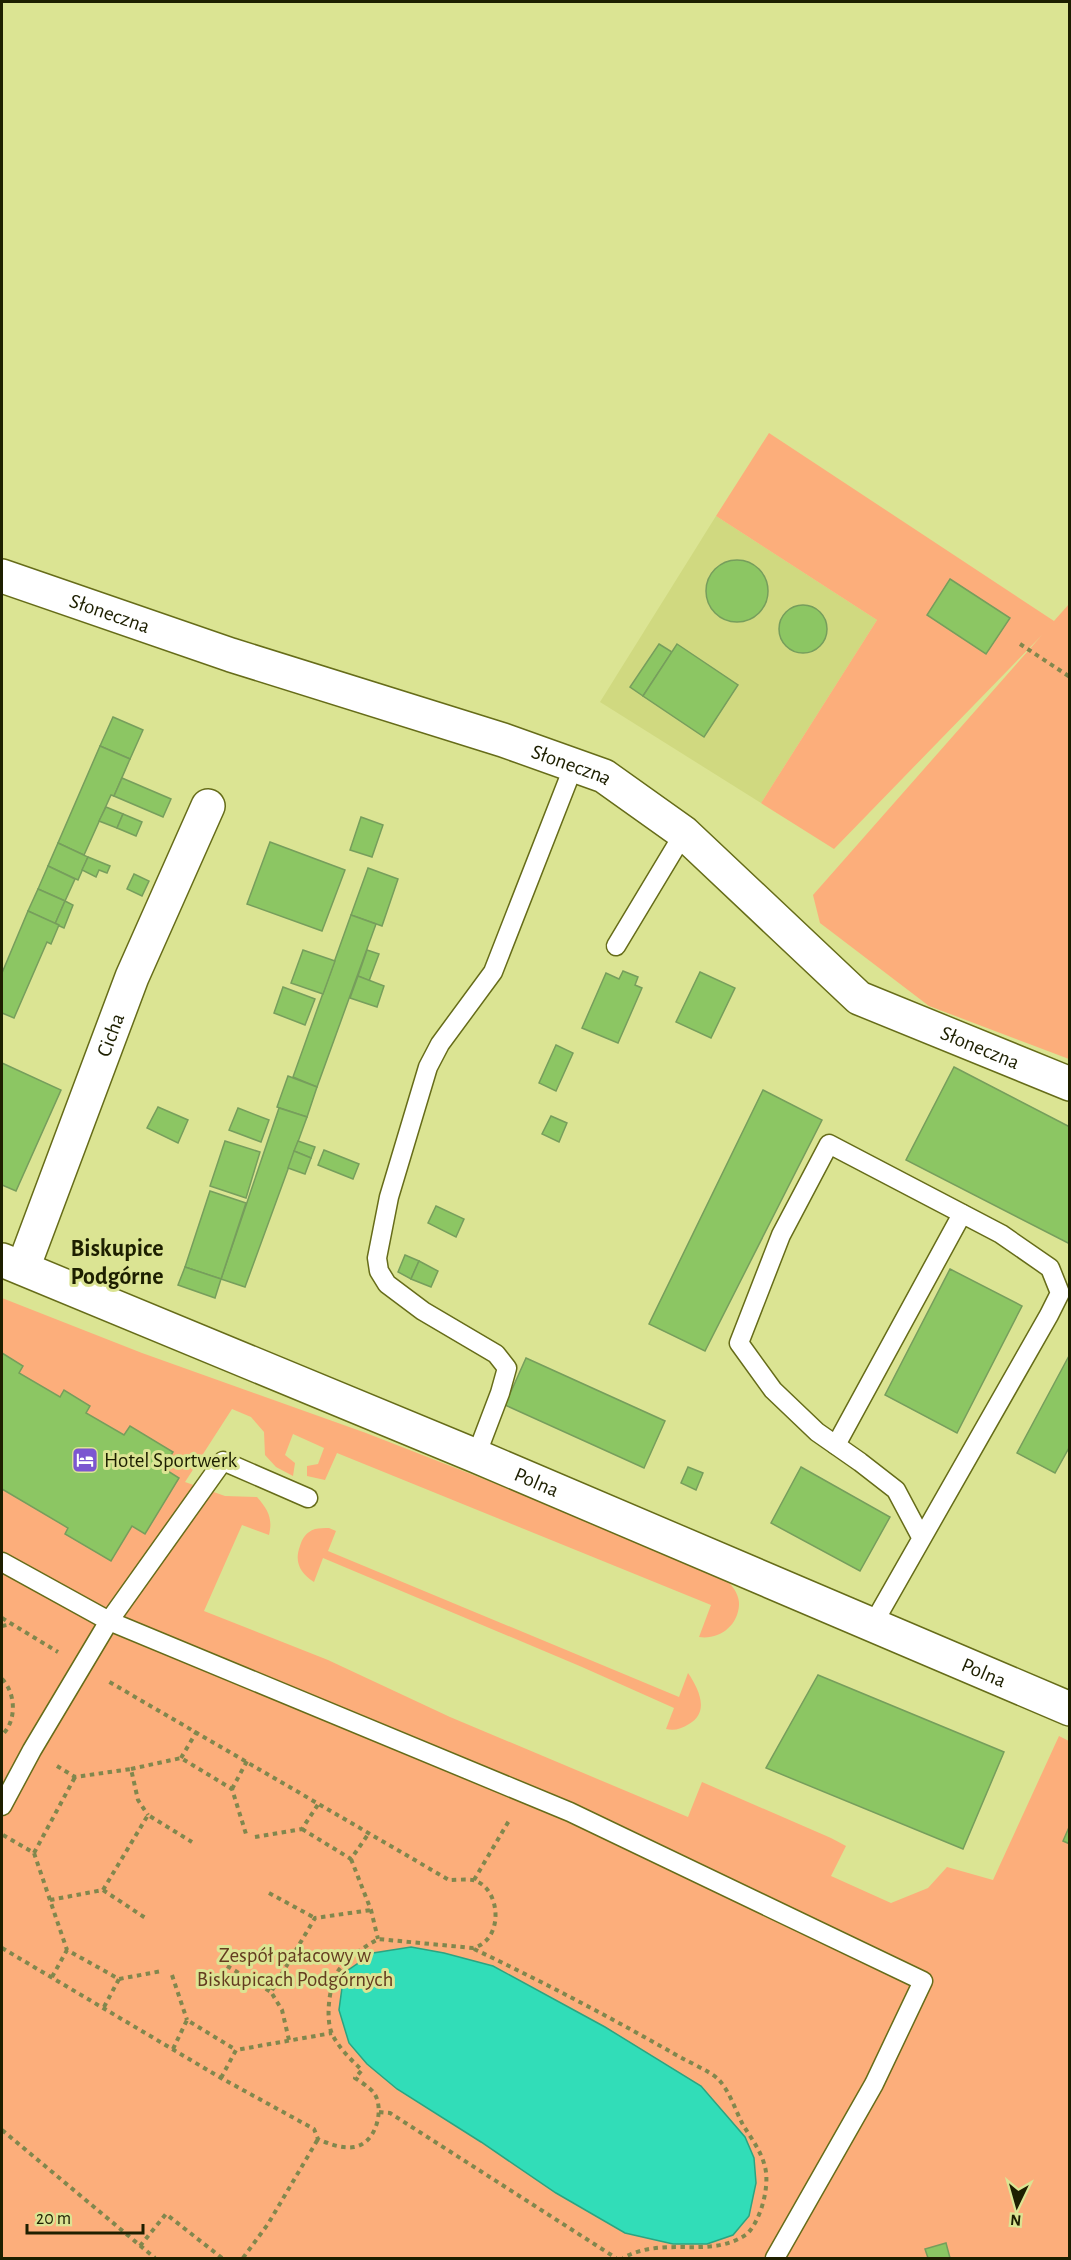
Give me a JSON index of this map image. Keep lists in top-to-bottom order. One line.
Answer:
{"streets":{"street":["Słoneczna","Cicha","Polna"]},"crossings":[["Cicha","Polna"]],"districts":["Biskupice Podgórne"],"parks":["Zespół pałacowy w Biskupicach Podgórnych"],"places":{"hotel":["Hotel Sportwerk"]},"scale_bar":"20 m","north":"bottom"}
